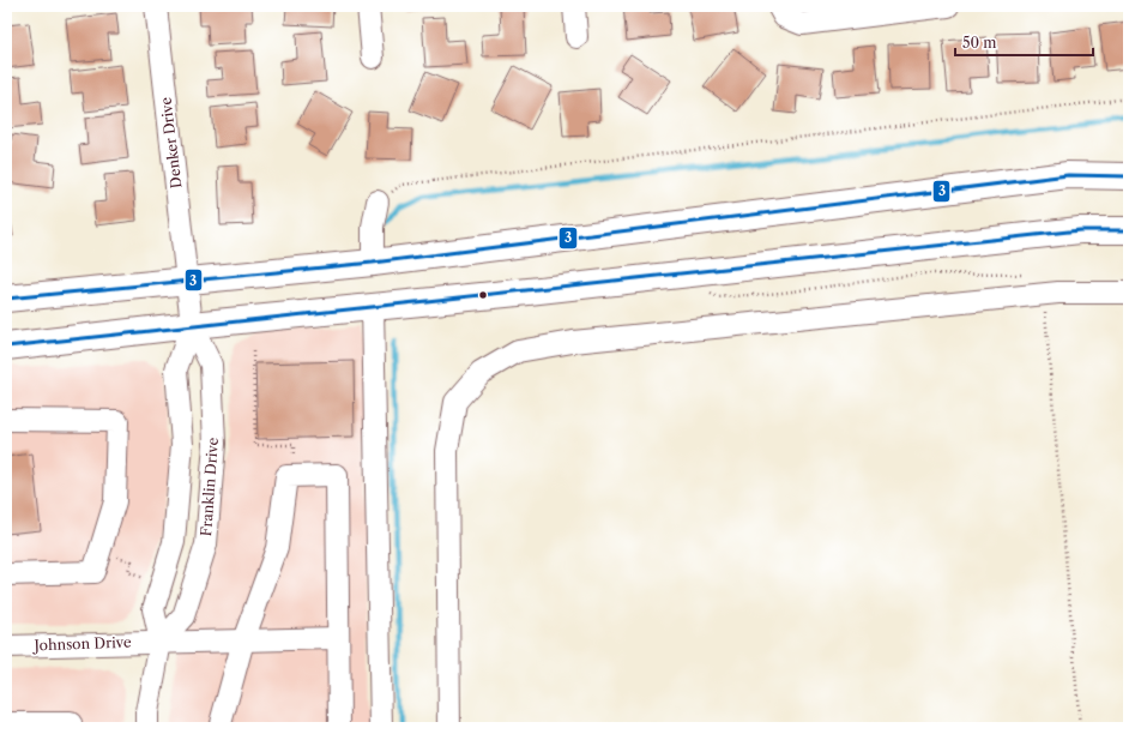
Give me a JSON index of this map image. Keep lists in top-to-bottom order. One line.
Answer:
{"streets":{"street":["Denker Drive","Franklin Drive","Johnson Drive"]},"crossings":[["Denker Drive","Franklin Drive"],["Franklin Drive","Johnson Drive"]],"lines":["transit line 3"],"scale_bar":"50 m"}
